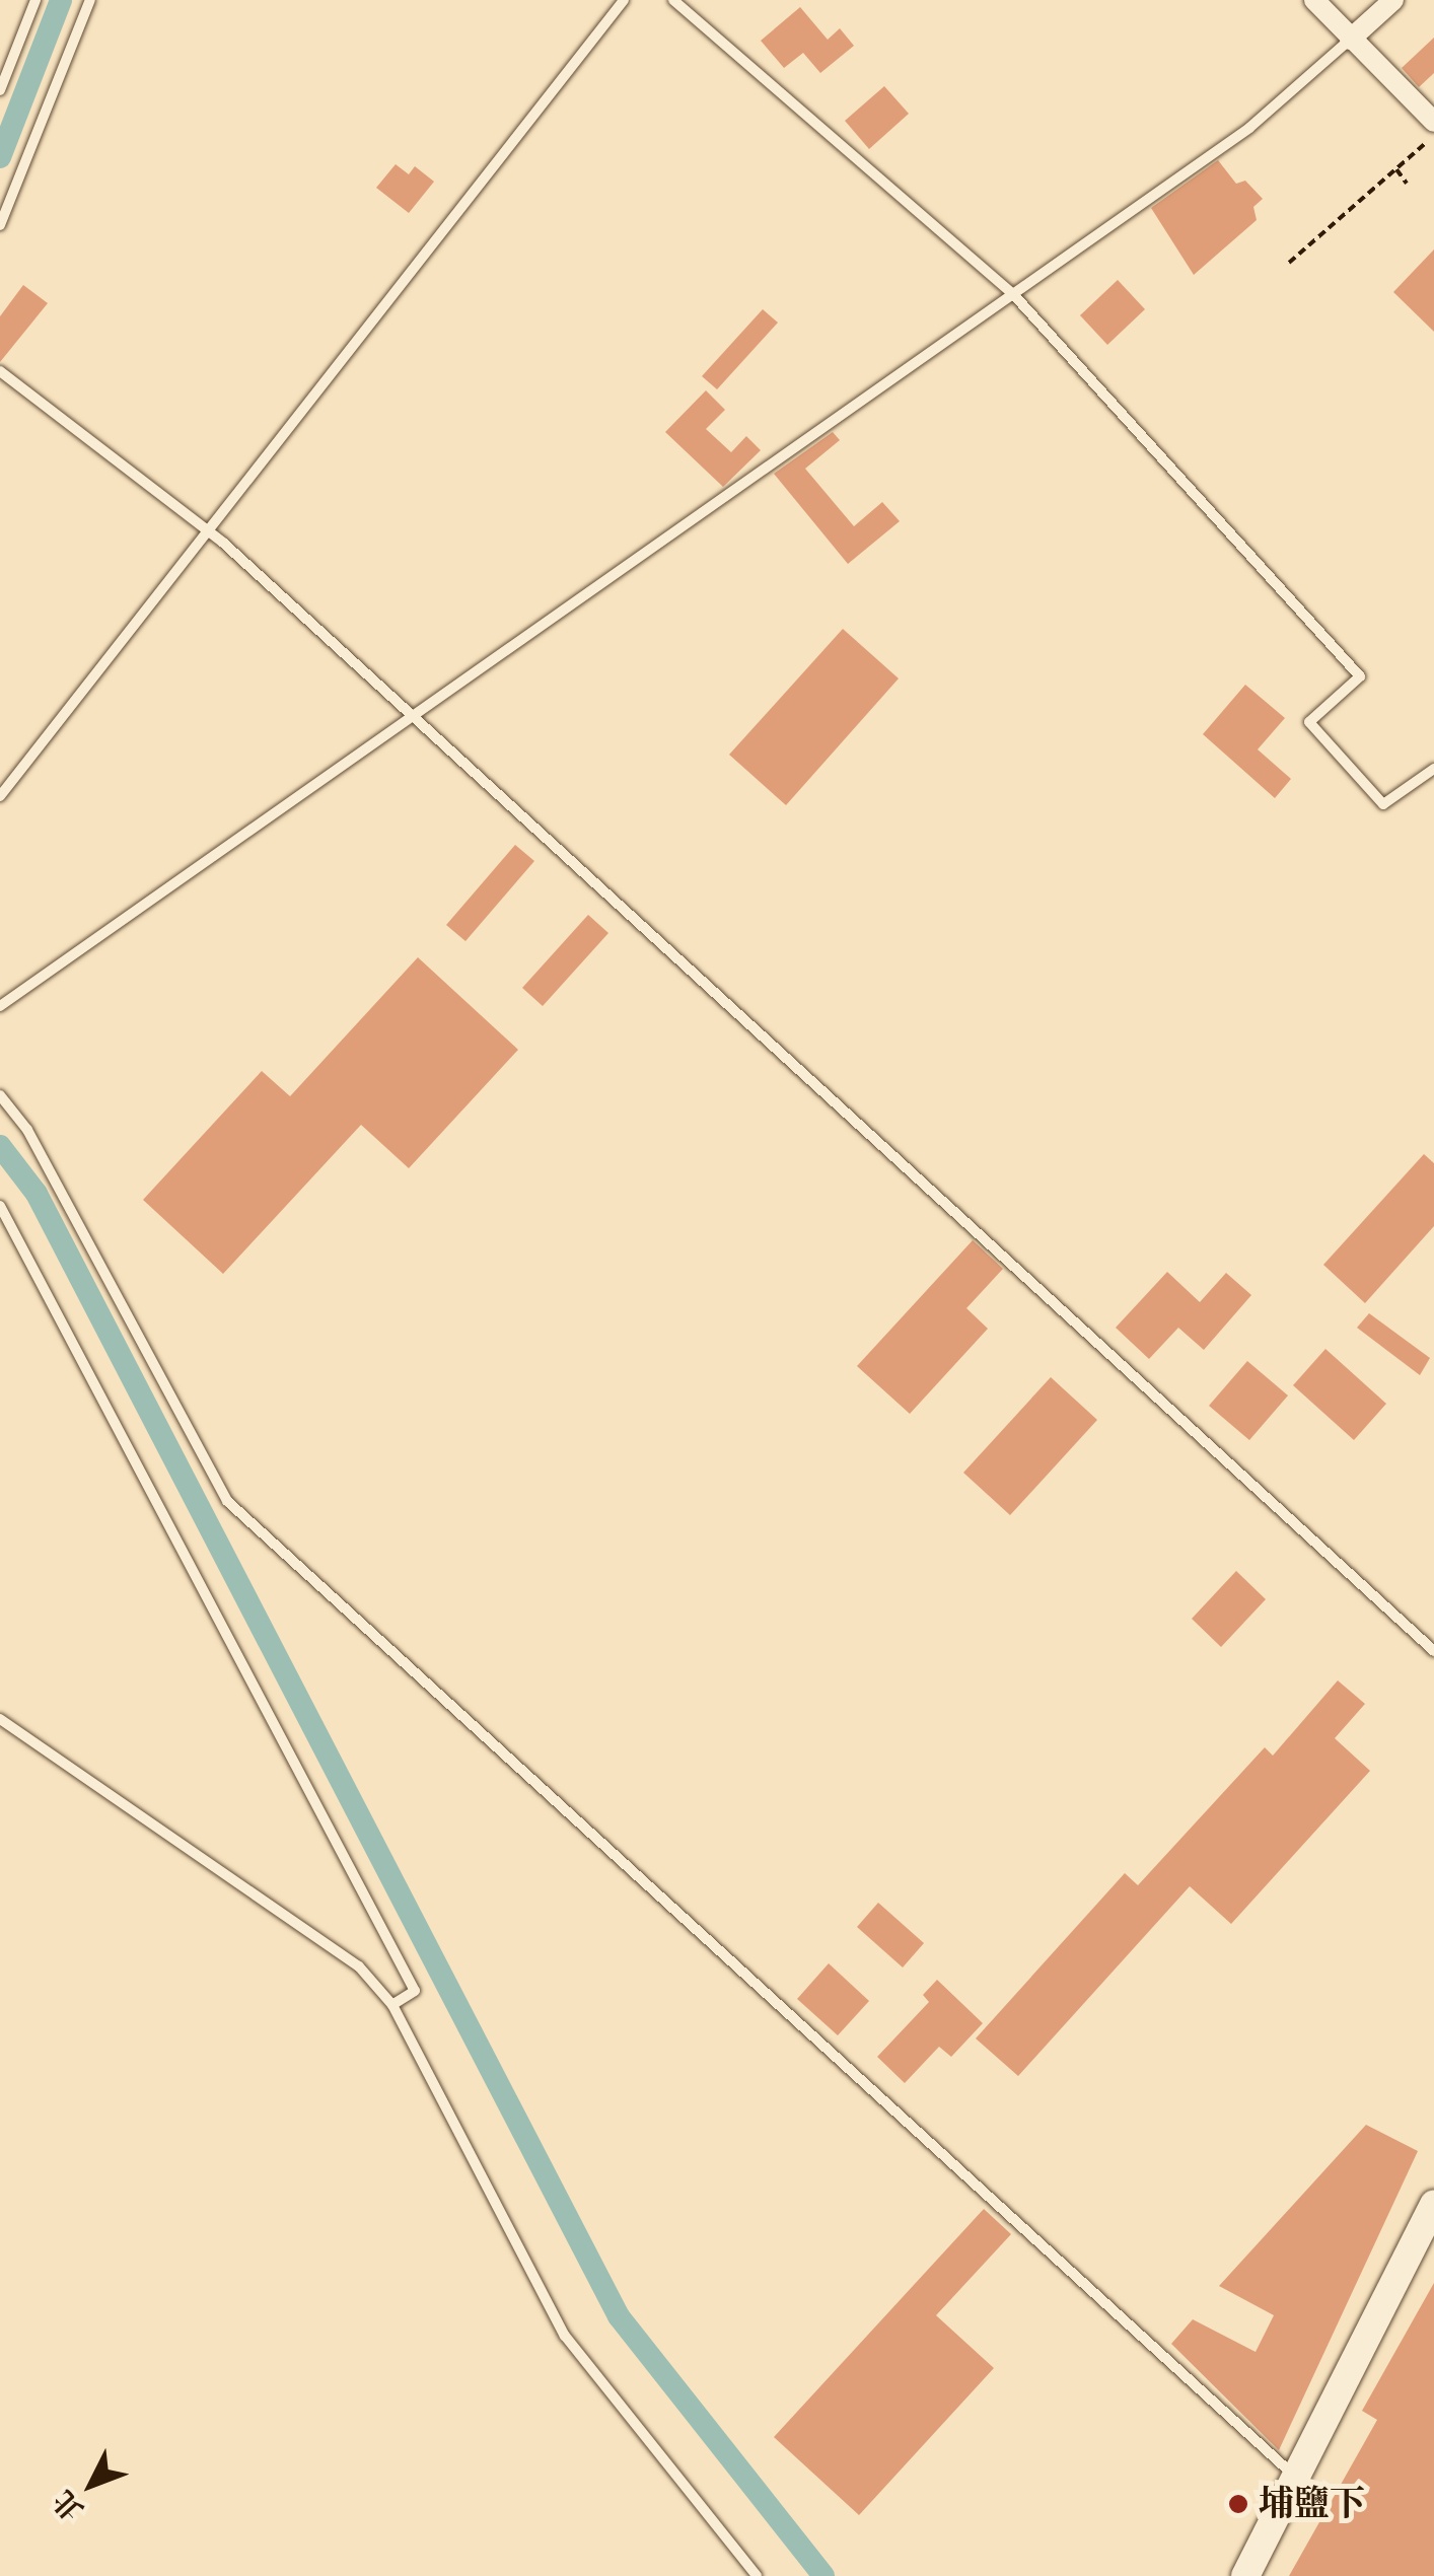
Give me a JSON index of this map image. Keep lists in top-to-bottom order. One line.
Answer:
{"places":["埔鹽下"],"north":"bottom left"}
